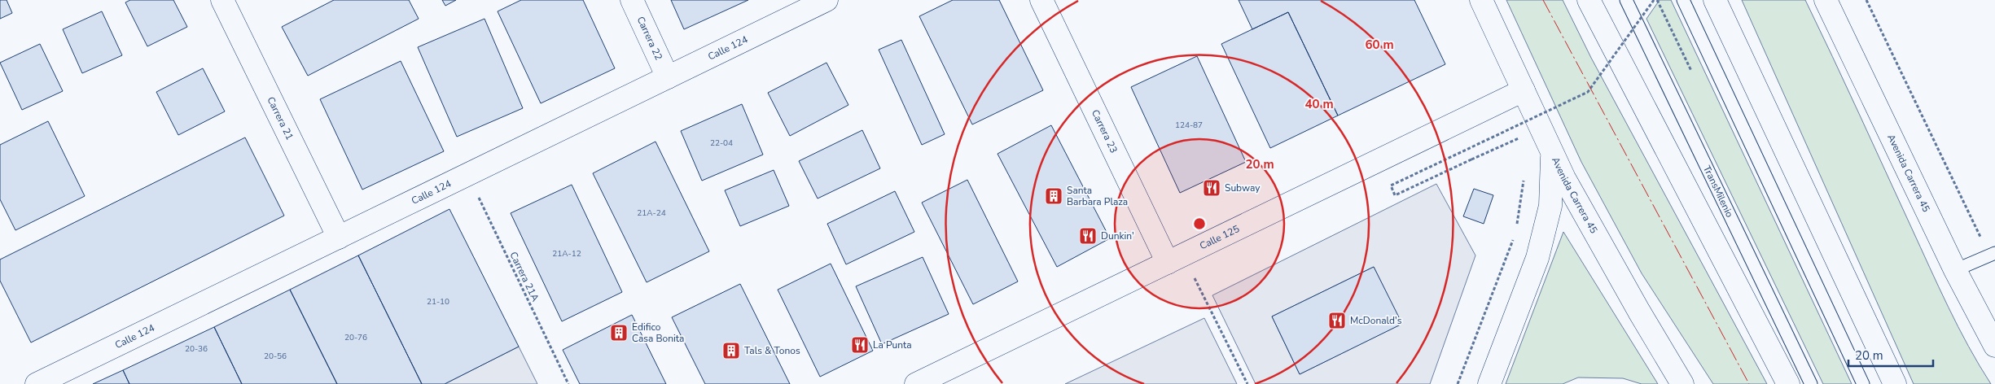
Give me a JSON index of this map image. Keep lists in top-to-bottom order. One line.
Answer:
{"streets":{"main road":["Carrera 22","Calle 124","Carrera 21","Carrera 23","Avenida Carrera 45","Calle 125"],"lane":["TransMilenio"],"path":["Carrera 21A"]},"crossings":[["Carrera 22","Calle 124"],["Calle 124","Carrera 21"],["Calle 124","Carrera 21A"],["Carrera 23","Calle 125"],["Avenida Carrera 45","Calle 125"]],"places":{"restaurant":["Subway","Dunkin'","McDonald's","La Punta"],"building":["Santa Barbara Plaza","Edifico Casa Bonita","Tals & Tonos"]},"house_numbers":["124-87","22-04","21A-24","21A-12","21-10","20-76","20-36","20-56"],"scale_bar":"20 m","rings":["60 m","40 m","20 m"]}
